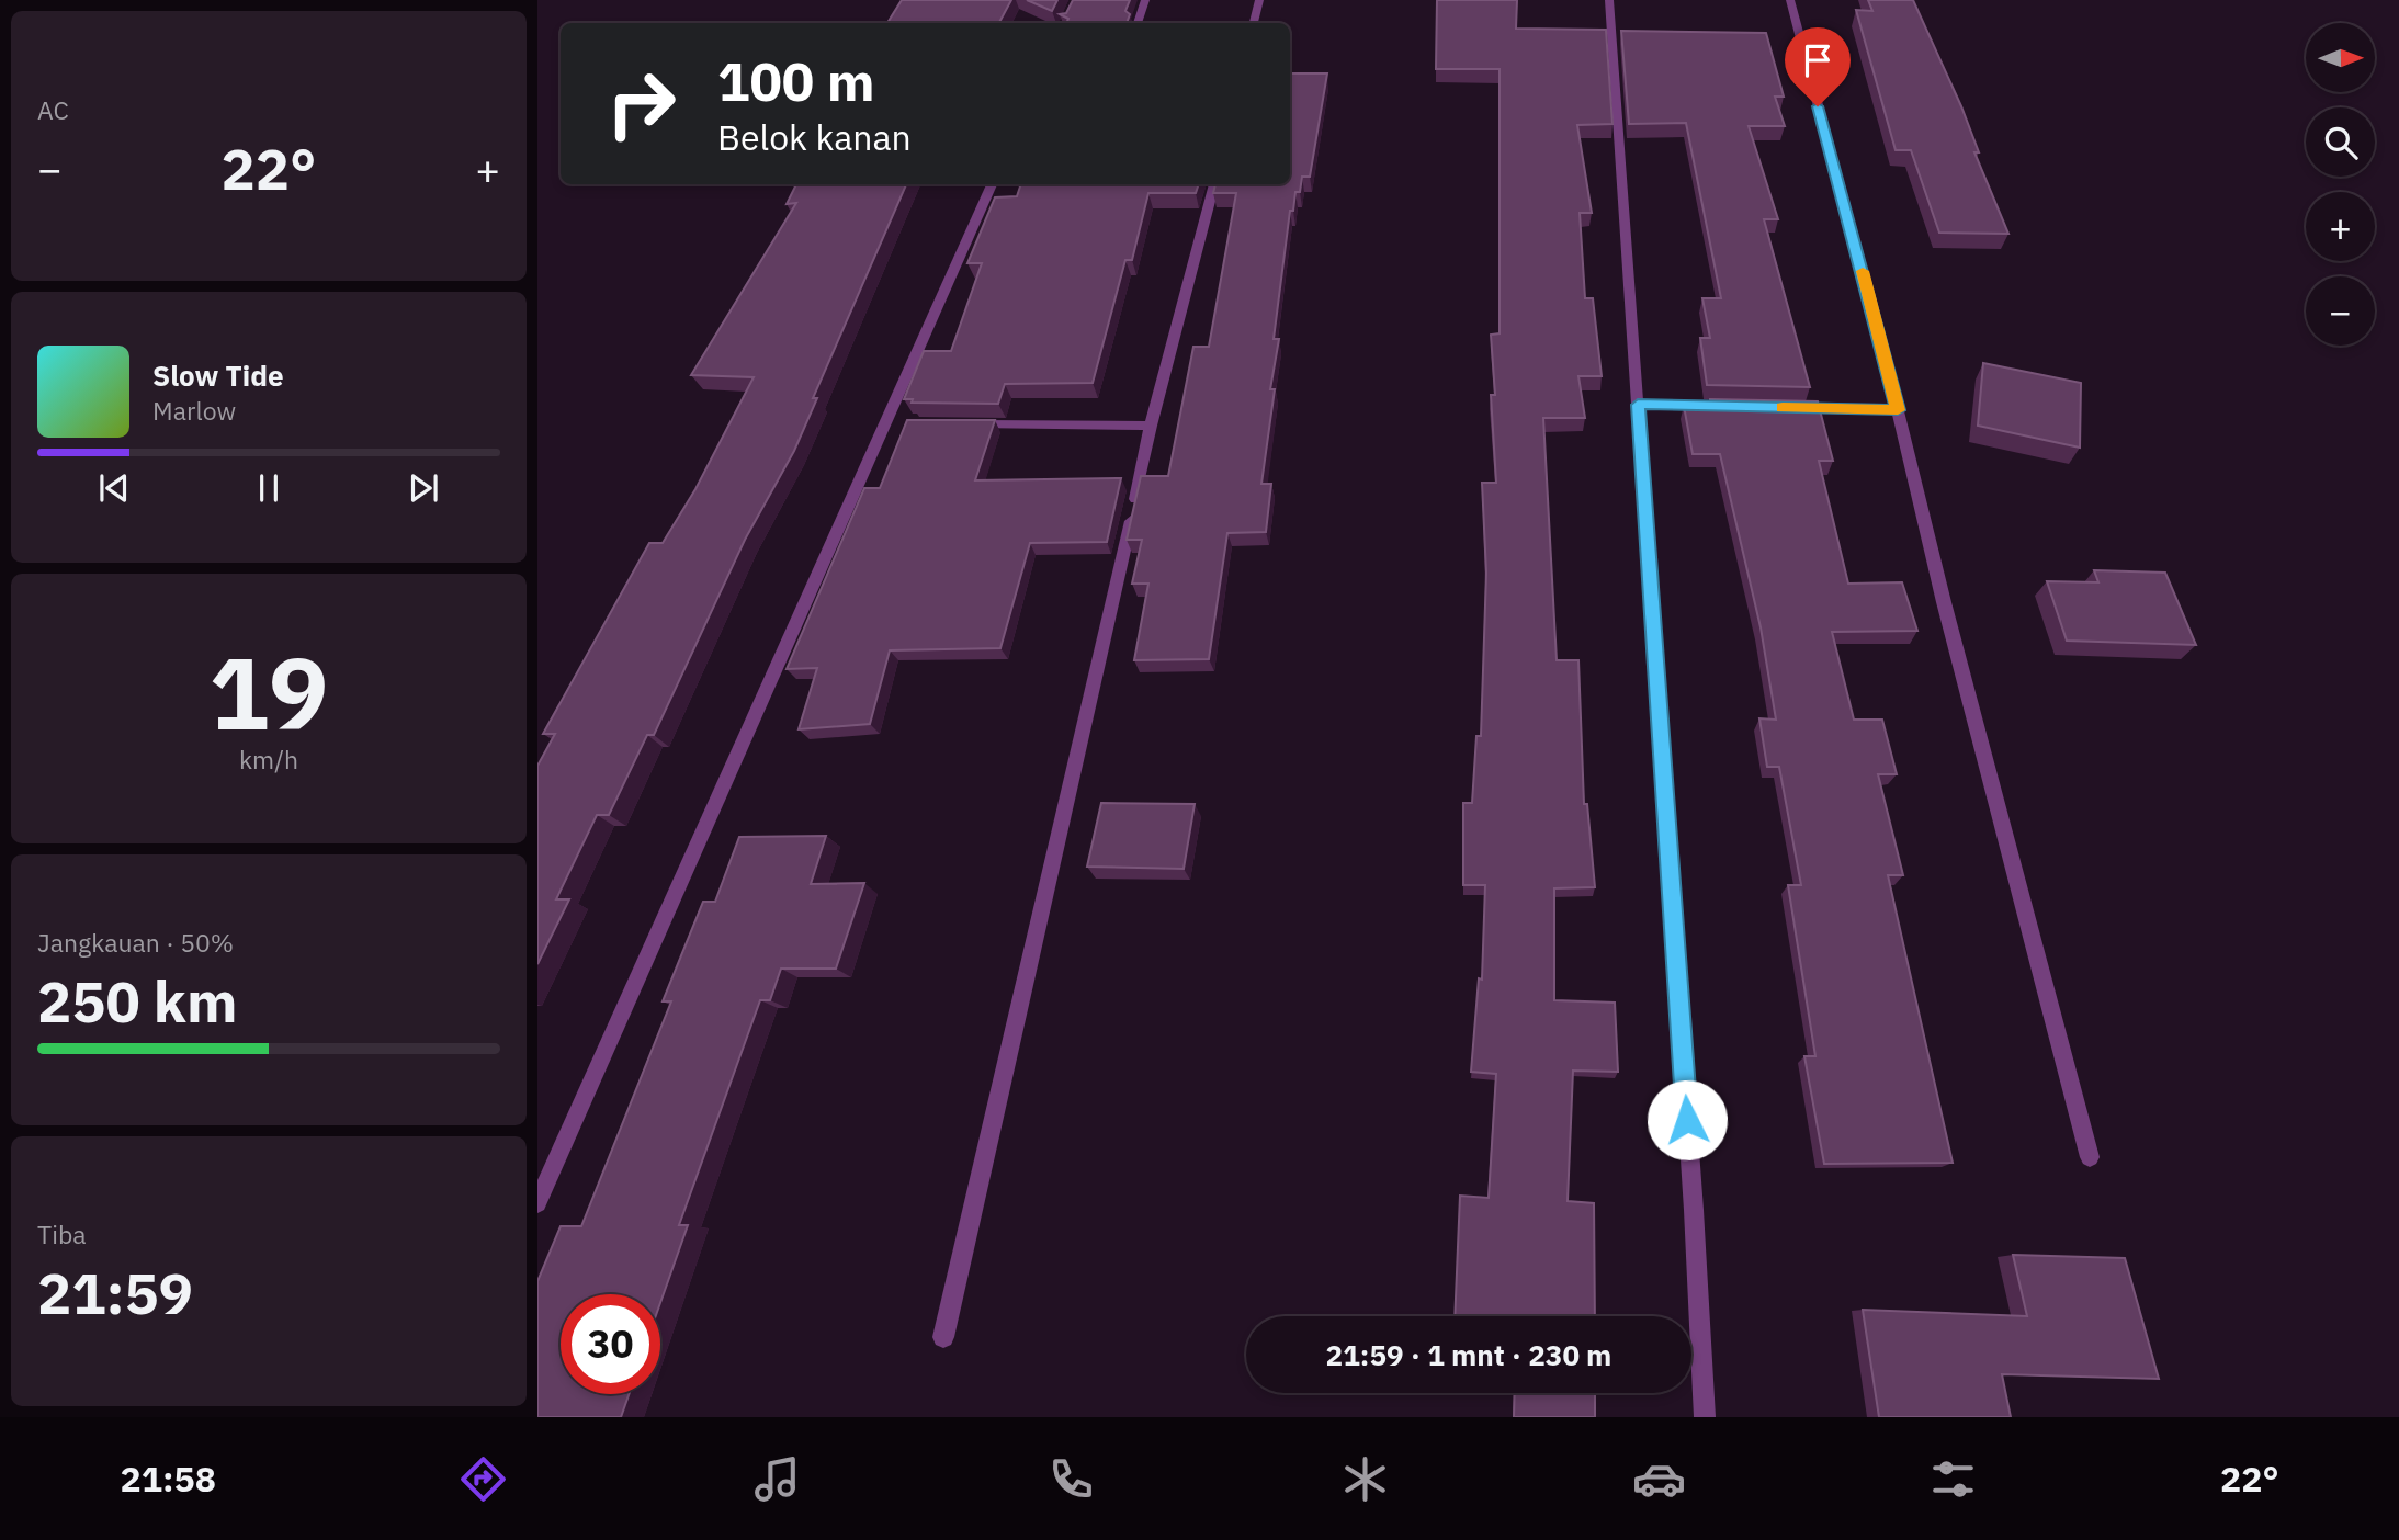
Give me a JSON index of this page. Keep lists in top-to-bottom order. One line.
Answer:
{"north":"right","page":{"tile":["AC",["19","km/h"],["Jangkauan · 50%","250 km"],["Tiba","21:59"]],"map_buttons":["+","−"],"turn":["100 m","Belok kanan"],"heat":["−","22°","+"],"song":["Slow Tide","Marlow"],"limit":"30","trip":"21:59 · 1 mnt · 230 m","tabs":["21:58","22°"]}}
